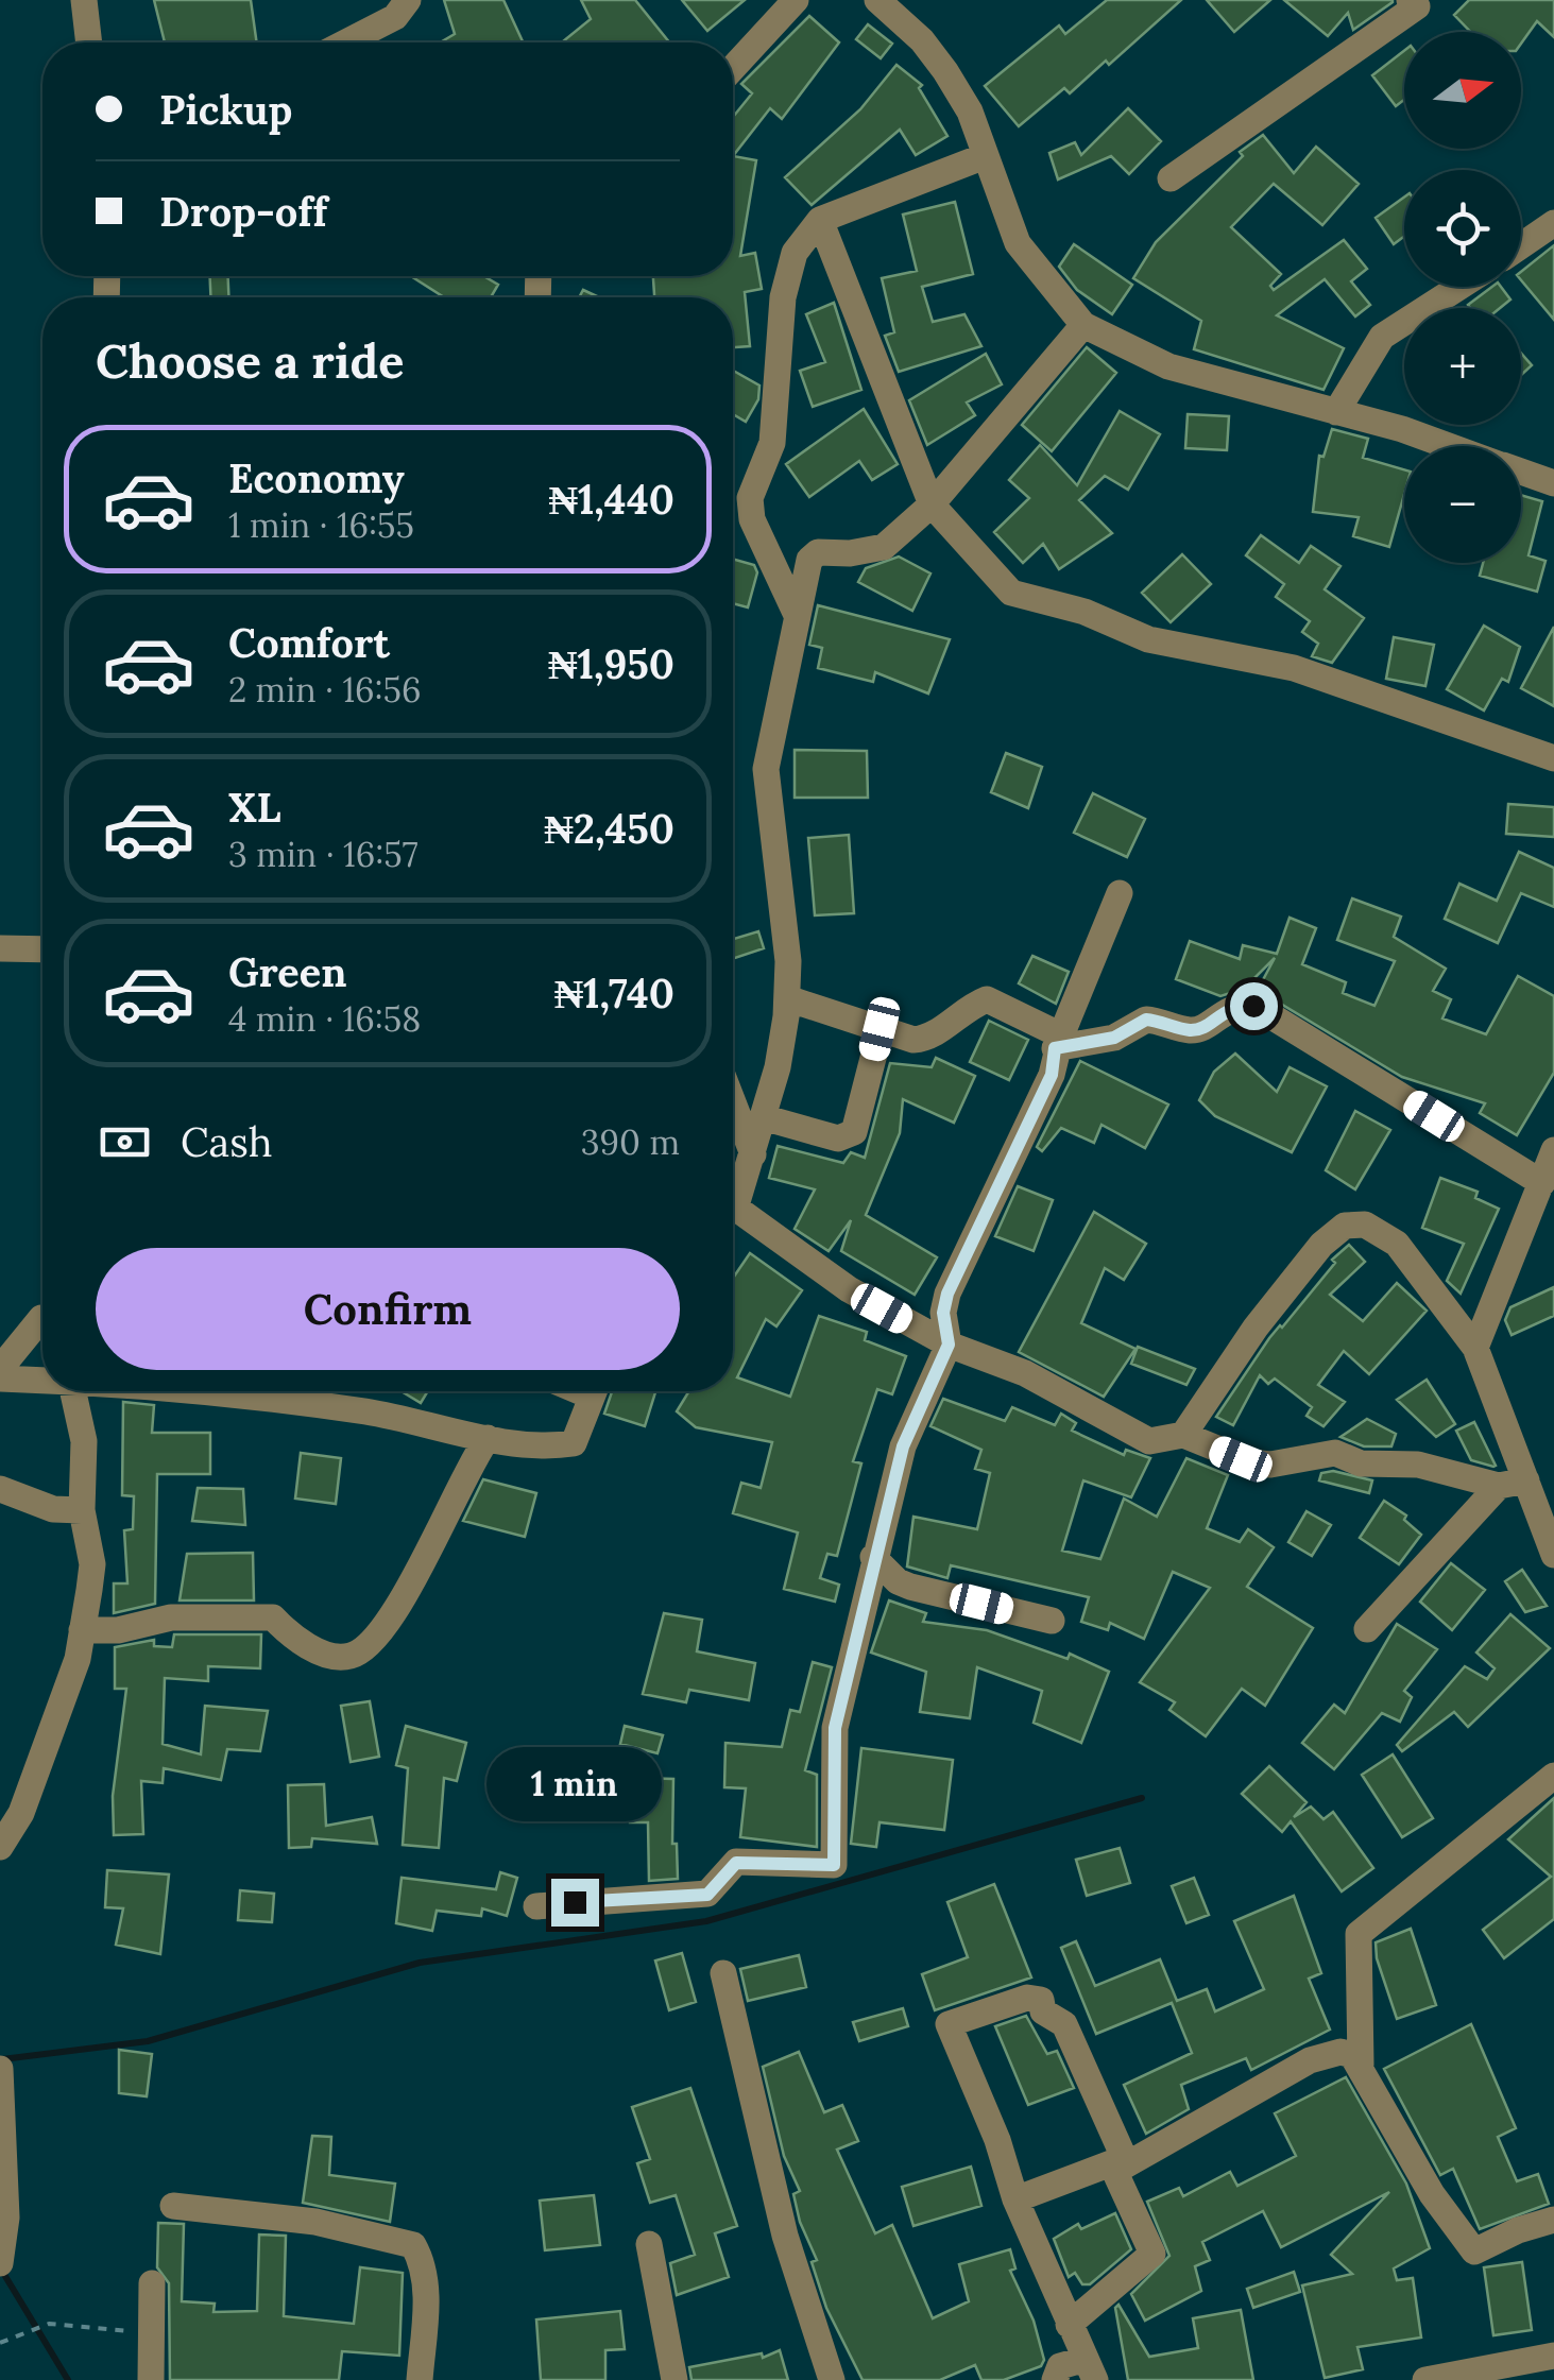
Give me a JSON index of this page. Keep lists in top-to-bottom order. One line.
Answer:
{"north":"right","page":{"map_buttons":["+","−"],"banner":["Pickup","Drop-off"],"heading":"Choose a ride","list":[{"name":"Economy","note":"1 min · 16:55","value":"₦1,440"},{"name":"Comfort","note":"2 min · 16:56","value":"₦1,950"},{"name":"XL","note":"3 min · 16:57","value":"₦2,450"},{"name":"Green","note":"4 min · 16:58","value":"₦1,740"}],"pay":["Cash","390 m"],"buttons":"Confirm","bubble":"1 min"}}
